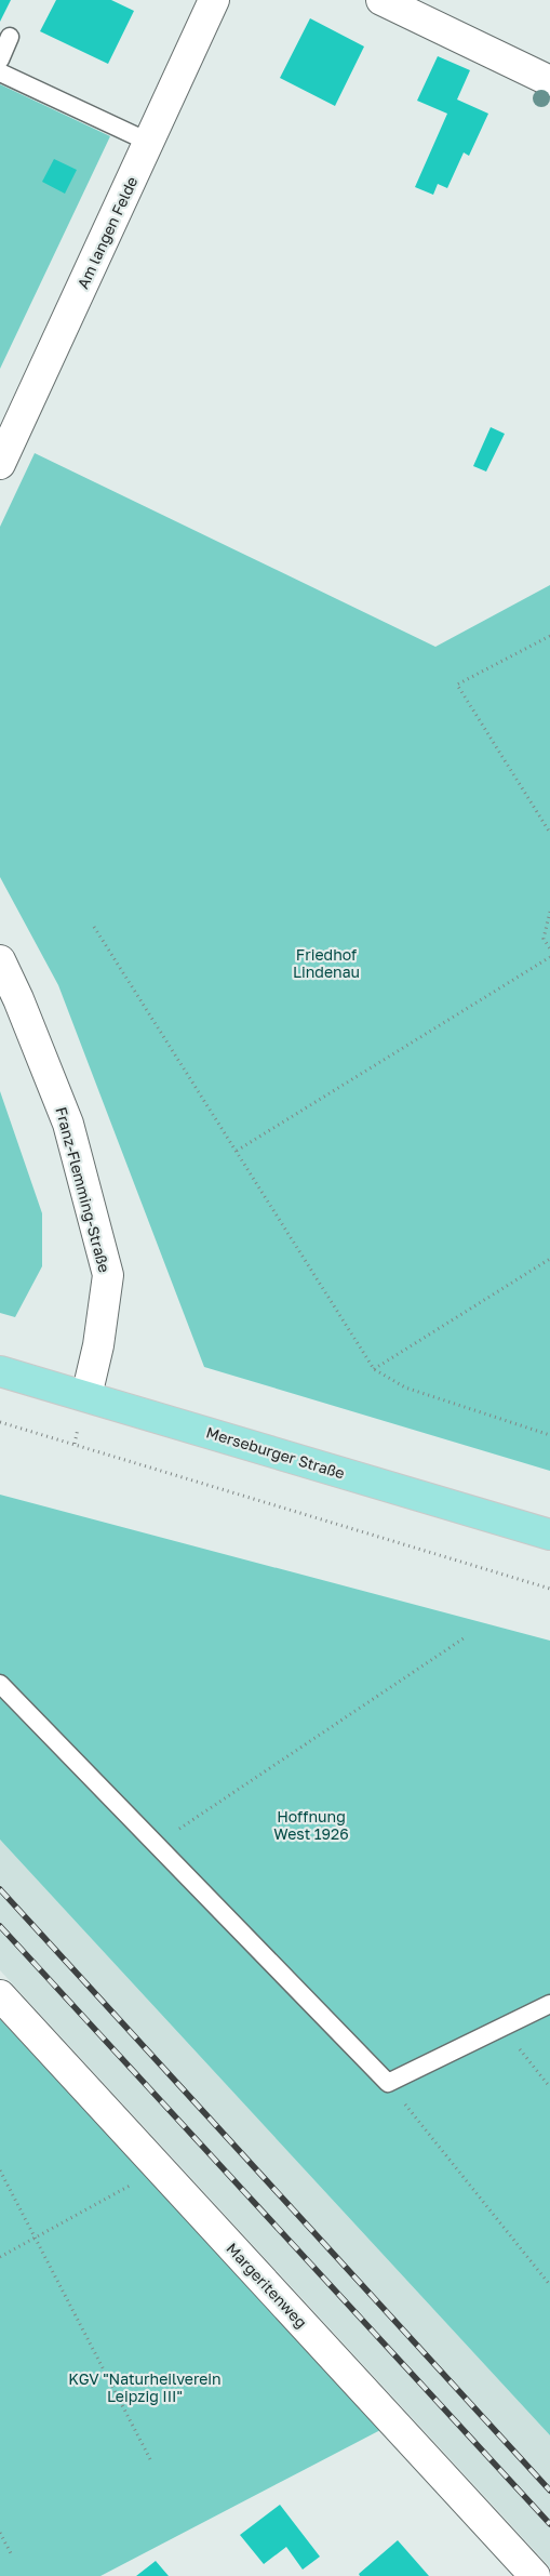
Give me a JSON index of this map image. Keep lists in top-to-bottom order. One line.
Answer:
{"streets":{"main road":["Merseburger Straße"],"street":["Am langen Felde","Franz-Flemming-Straße","Margeritenweg"]},"crossings":[["Franz-Flemming-Straße","Merseburger Straße"]],"parks":["Friedhof Lindenau","Hoffnung West 1926","KGV \"Naturheilverein Leipzig III\""]}
